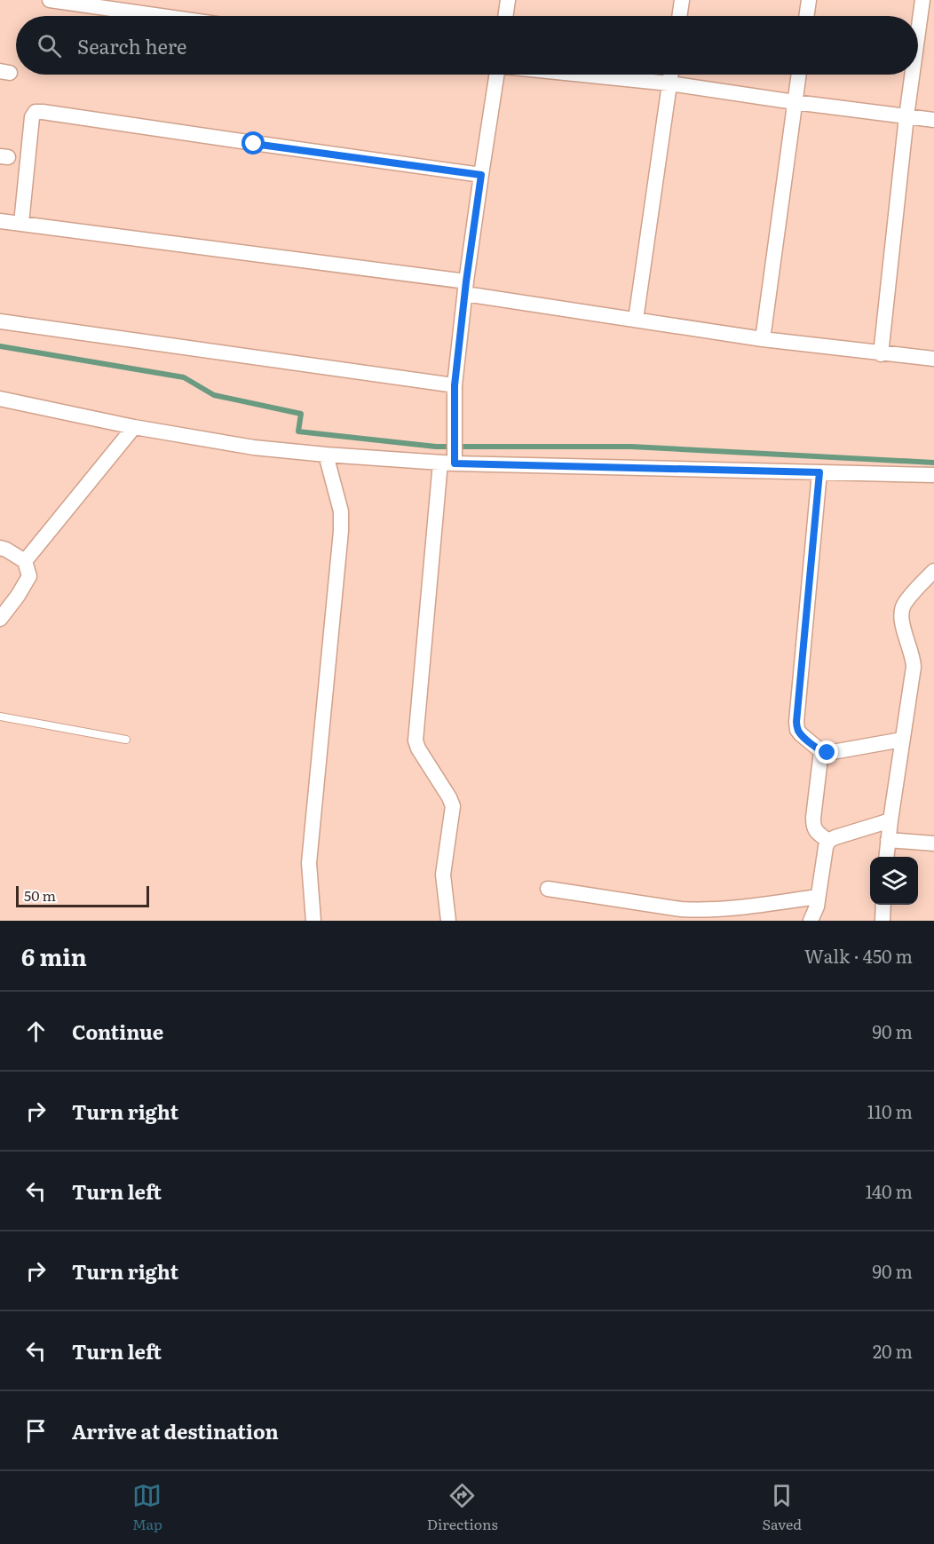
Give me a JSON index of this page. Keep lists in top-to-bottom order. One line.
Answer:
{"scale_bar":"50 m","page":{"search":"Search here","scale":"50 m","heading":["6 min","Walk · 450 m"],"list":[["Continue","90 m"],["Turn right","110 m"],["Turn left","140 m"],["Turn right","90 m"],["Turn left","20 m"],"Arrive at destination"],"nav":["Map","Directions","Saved"]}}
